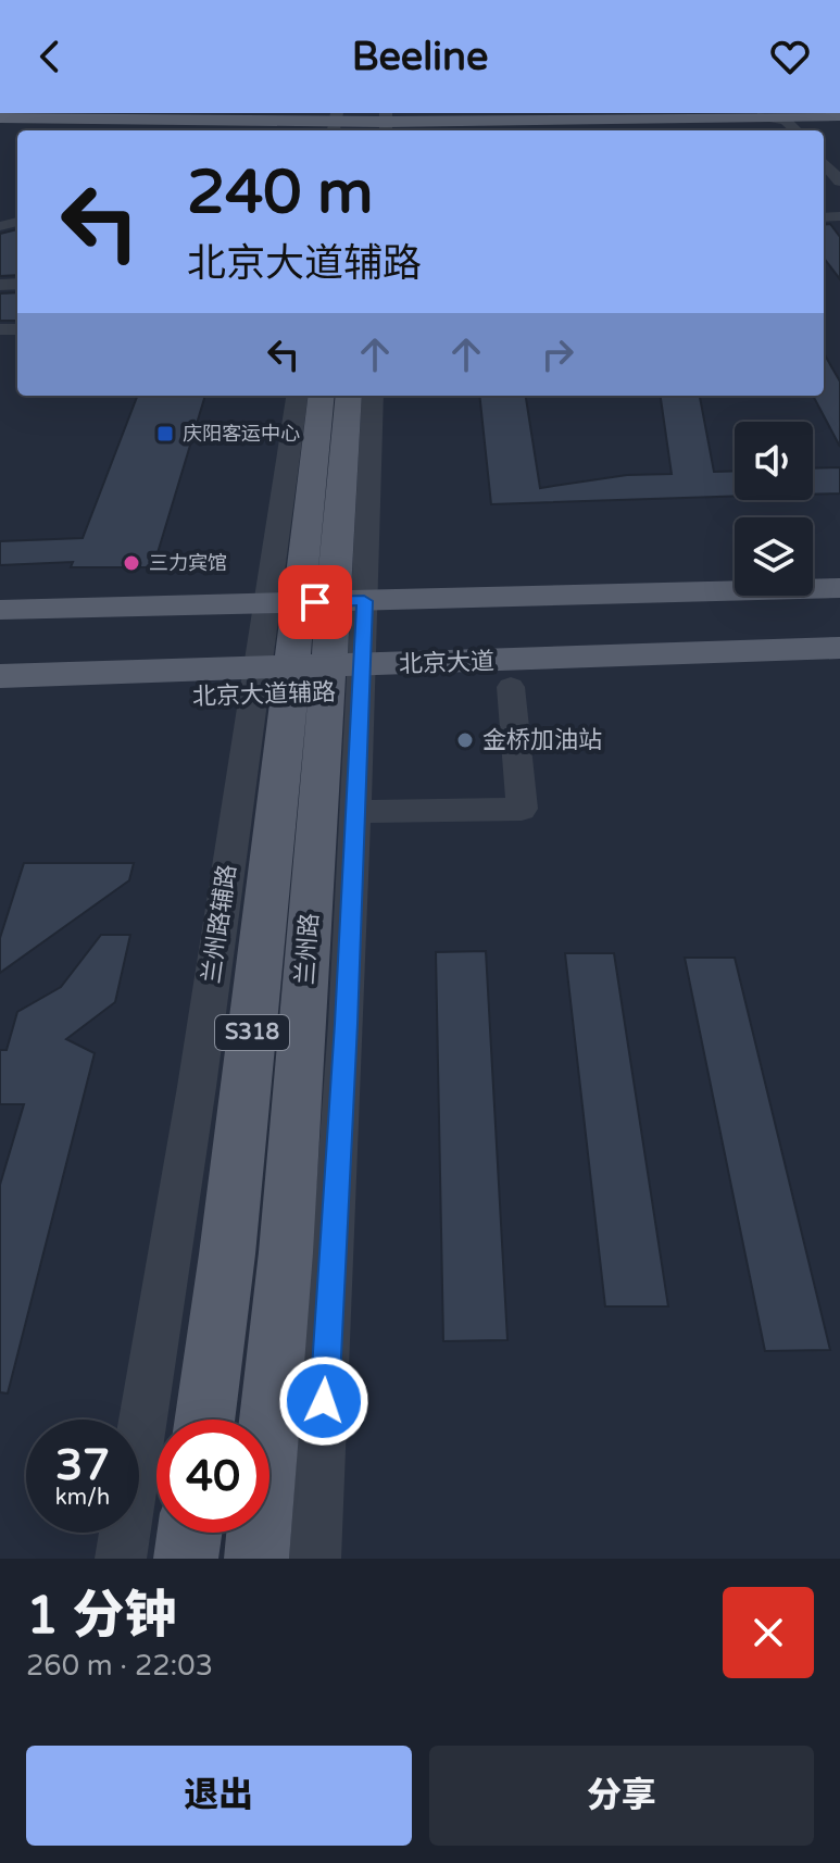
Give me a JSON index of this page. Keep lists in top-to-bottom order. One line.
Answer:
{"streets":{"main road":["北京大道","北京大道辅路","兰州路","S318"],"street":["兰州路辅路"]},"crossings":[["北京大道","北京大道辅路"],["北京大道","兰州路辅路"],["北京大道","兰州路"],["北京大道辅路","兰州路辅路"],["北京大道辅路","兰州路"],["兰州路辅路","兰州路"]],"places":{"transit":["庆阳客运中心"],"other":["三力宾馆","金桥加油站"]},"page":{"header":"Beeline","turn":["240 m","北京大道辅路"],"speed":"37 km/h","limit":"40","heading":["1 分钟","260 m · 22:03"],"buttons":["退出","分享"]}}
